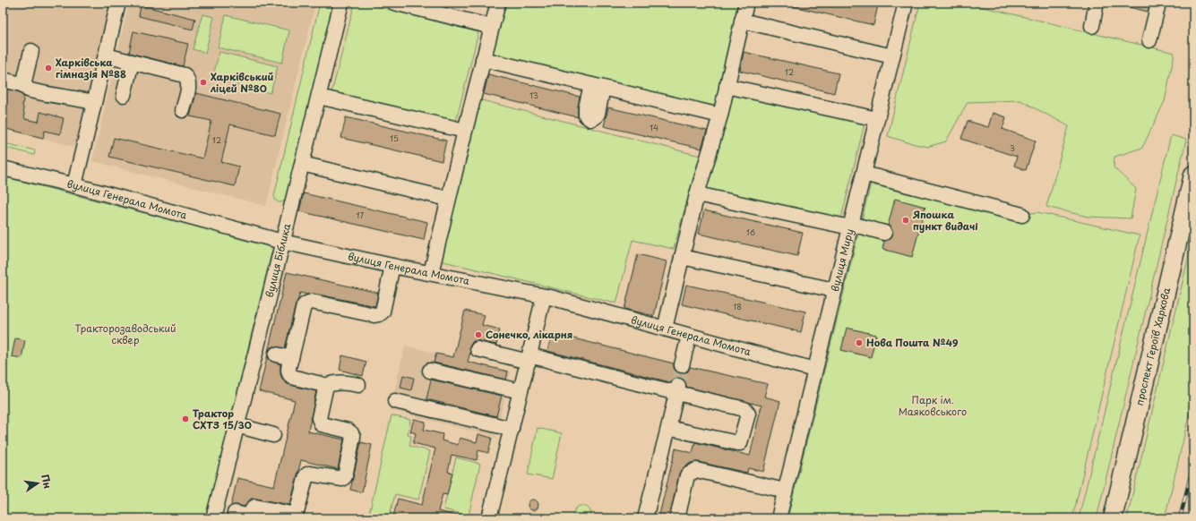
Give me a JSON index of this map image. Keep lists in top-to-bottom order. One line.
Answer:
{"streets":{"main road":["проспект Героїв Харкова"],"street":["вулиця Генерала Момота","вулиця Біблика","вулиця Миру"]},"crossings":[["вулиця Генерала Момота","вулиця Біблика"],["вулиця Генерала Момота","вулиця Миру"]],"parks":["Тракторозаводський сквер","Парк ім. Маяковського"],"places":["Харківська гімназія №88","Харківський ліцей №80","Япошка пункт видачі","Сонечко, лікарня","Нова Пошта №49","Трактор СХТЗ 15/30"],"house_numbers":["12","13","14","15","12","3","17","16","18"],"north":"right"}
